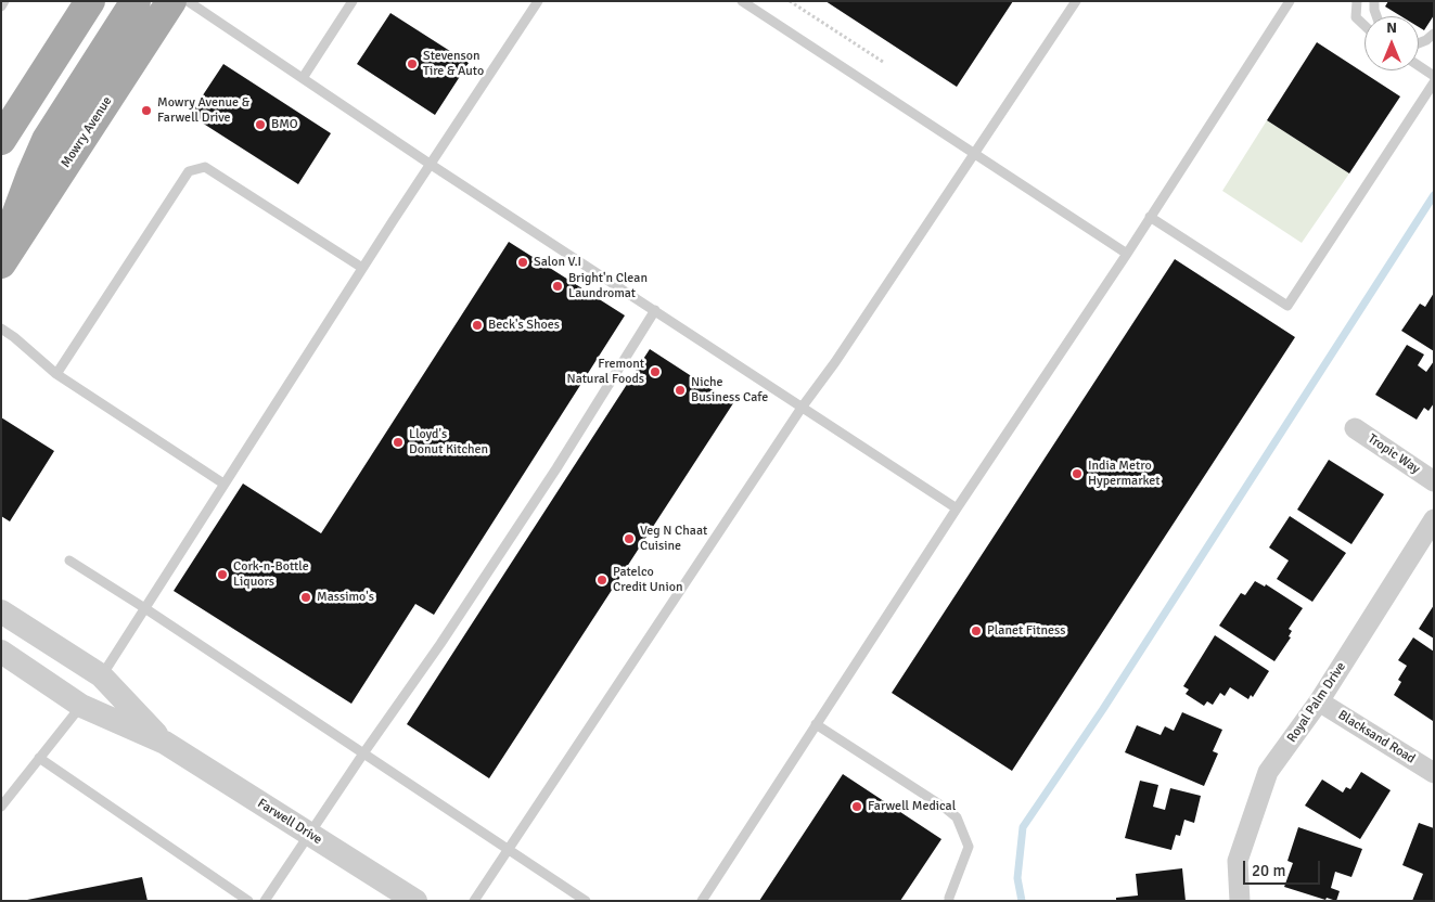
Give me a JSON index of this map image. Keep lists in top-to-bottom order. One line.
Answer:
{"streets":{"main road":["Mowry Avenue"],"street":["Tropic Way","Royal Palm Drive","Blacksand Road","Farwell Drive"]},"crossings":[["Royal Palm Drive","Blacksand Road"]],"places":["Stevenson Tire & Auto","Mowry Avenue & Farwell Drive","BMO","Salon V.I","Bright'n Clean Laundromat","Beck's Shoes","Fremont Natural Foods","Niche Business Cafe","Lloyd's Donut Kitchen","India Metro Hypermarket","Veg N Chaat Cuisine","Cork-n-Bottle Liquors","Patelco Credit Union","Massimo's","Planet Fitness","Farwell Medical"],"scale_bar":"20 m","north":"top"}
